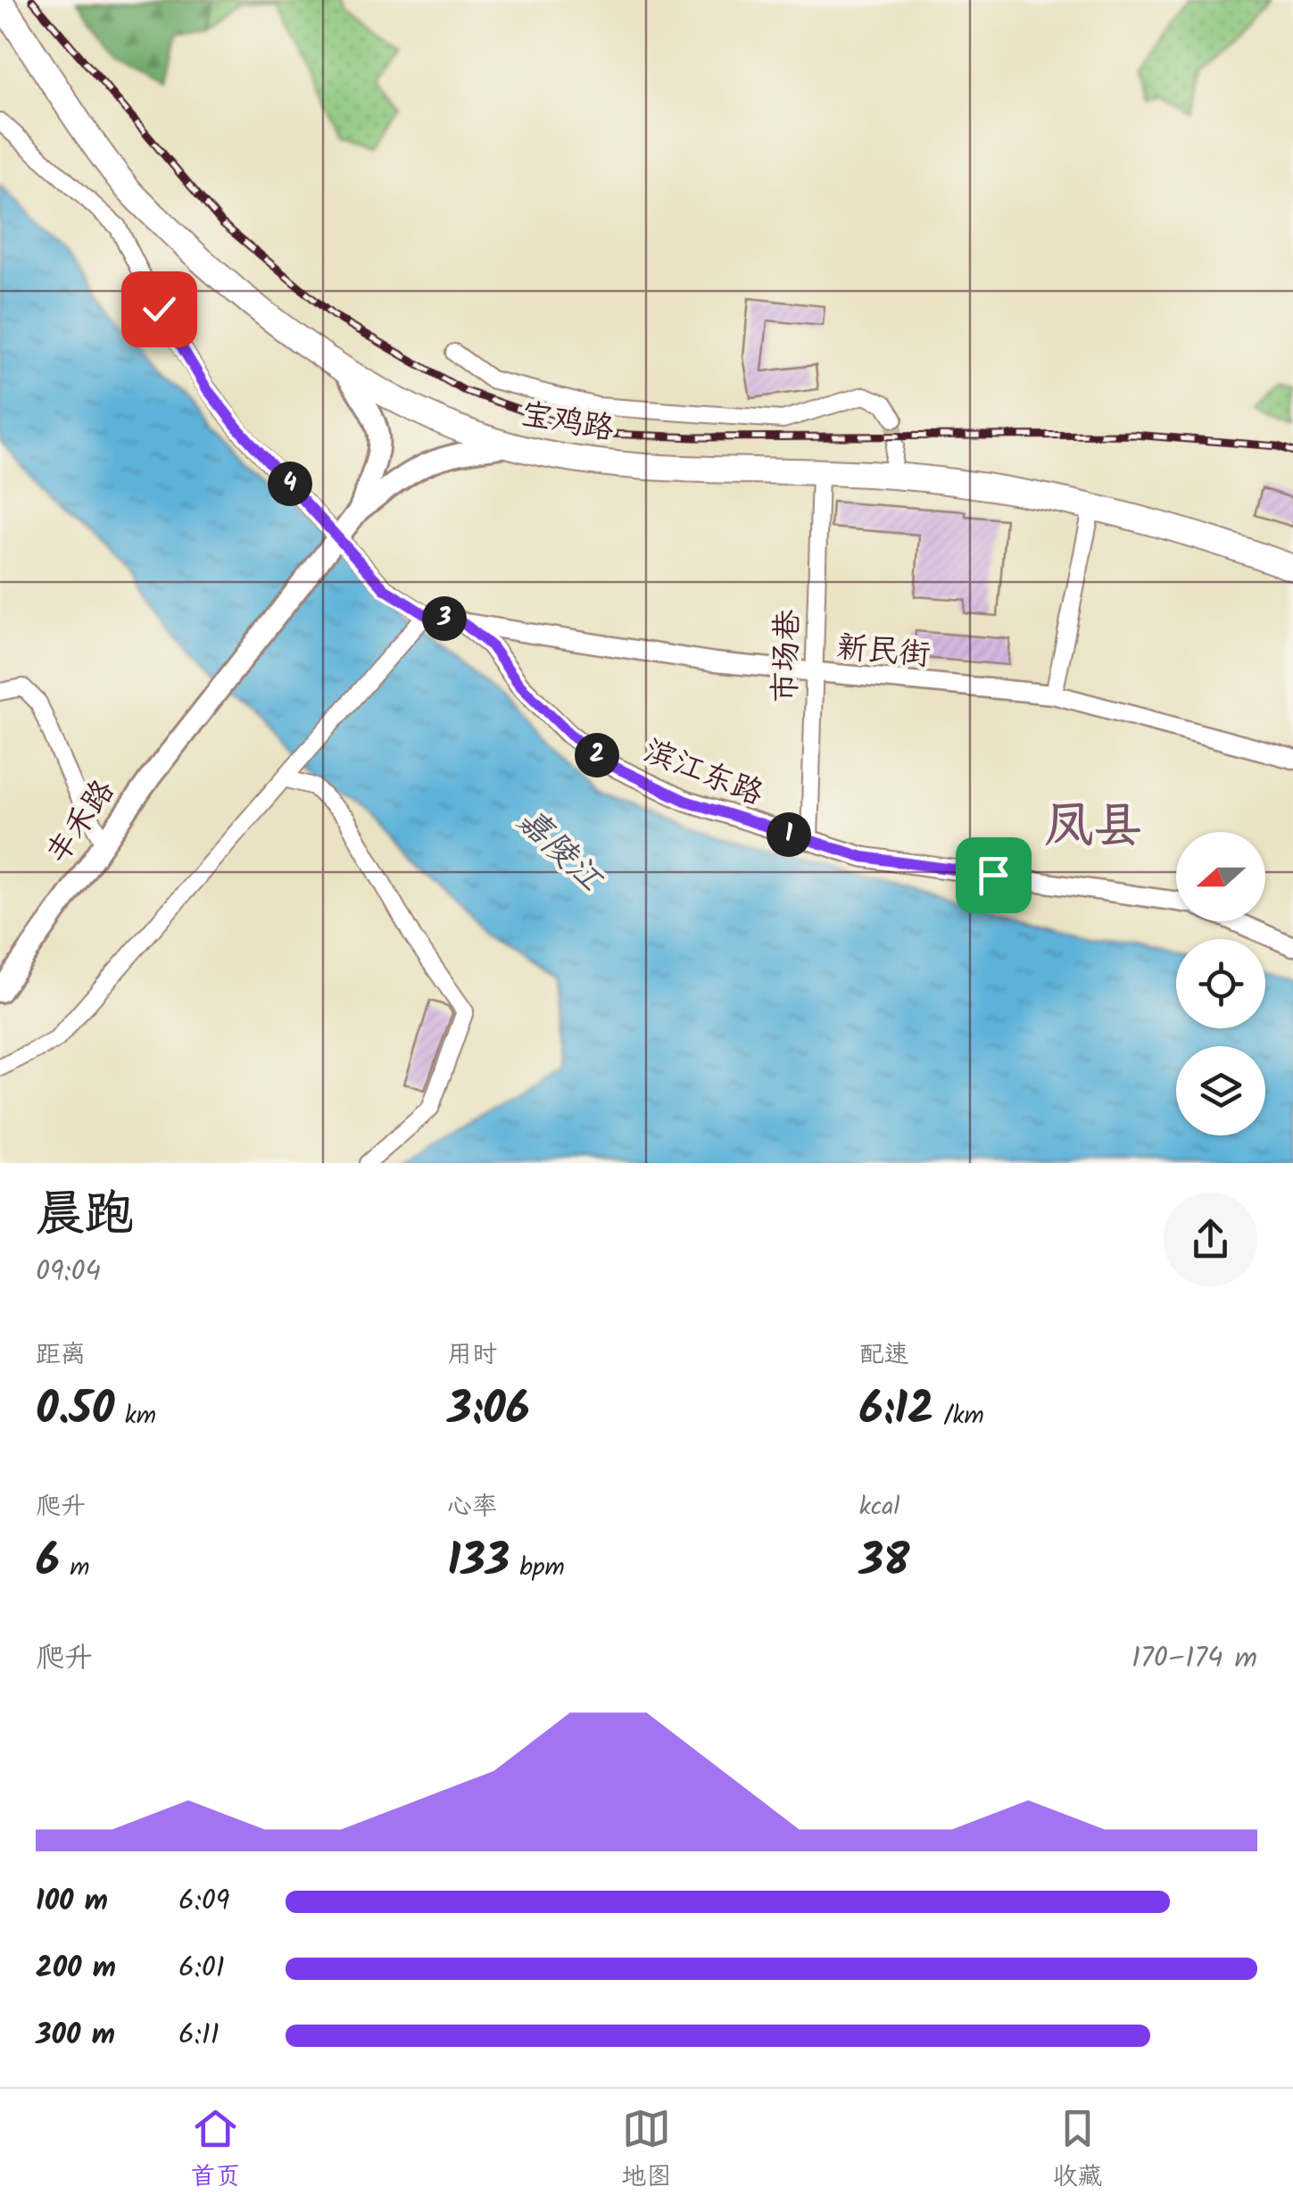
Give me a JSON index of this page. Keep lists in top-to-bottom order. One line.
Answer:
{"streets":{"highway":["宝鸡路"],"main road":["丰禾路"],"street":["新民街","市场巷","滨江东路"]},"crossings":[["宝鸡路","市场巷"],["新民街","市场巷"],["新民街","滨江东路"],["市场巷","滨江东路"]],"districts":["凤县"],"water":["嘉陵江"],"north":"left","page":{"pins":["4","3","2","1"],"heading":["晨跑","09:04"],"stats":[["距离","0.50 km"],["用时","3:06"],["配速","6:12 /km"],["爬升","6 m"],["心率","133 bpm"],["kcal","38"]],"chart":["爬升","170–174 m"],"list":[{"name":"100 m","note":"6:09"},{"name":"200 m","note":"6:01"},{"name":"300 m","note":"6:11"}],"tabs":["首页","地图","收藏"]}}
